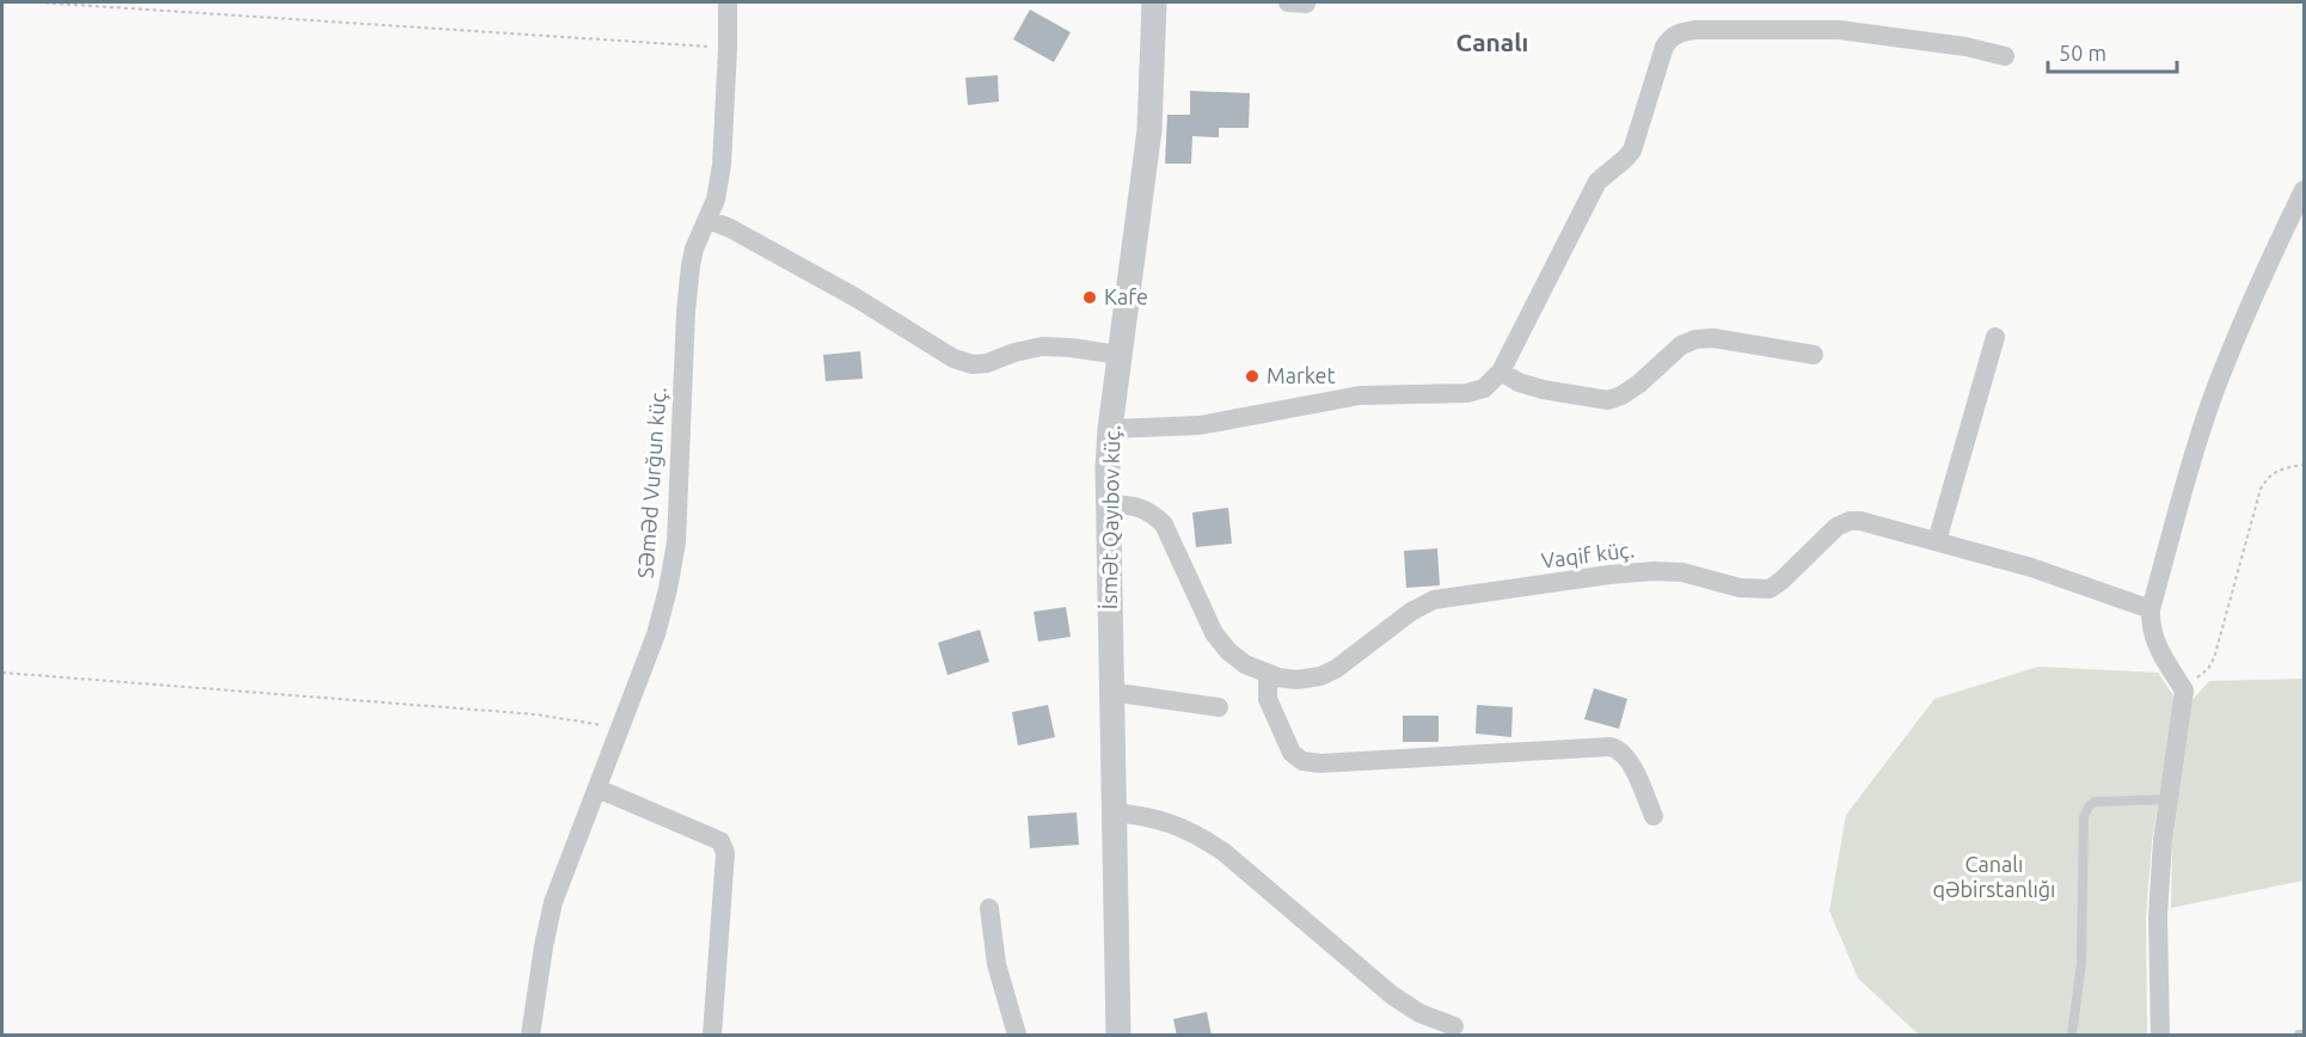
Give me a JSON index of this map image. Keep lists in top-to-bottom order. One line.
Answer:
{"streets":{"street":["Səməd Vurğun küç.","İsmət Qayıbov küç.","Vaqif küç."]},"crossings":[["İsmət Qayıbov küç.","Vaqif küç."]],"districts":["Canalı"],"parks":["Canalı qəbirstanlığı"],"places":["Kafe","Market"],"scale_bar":"50 m"}
